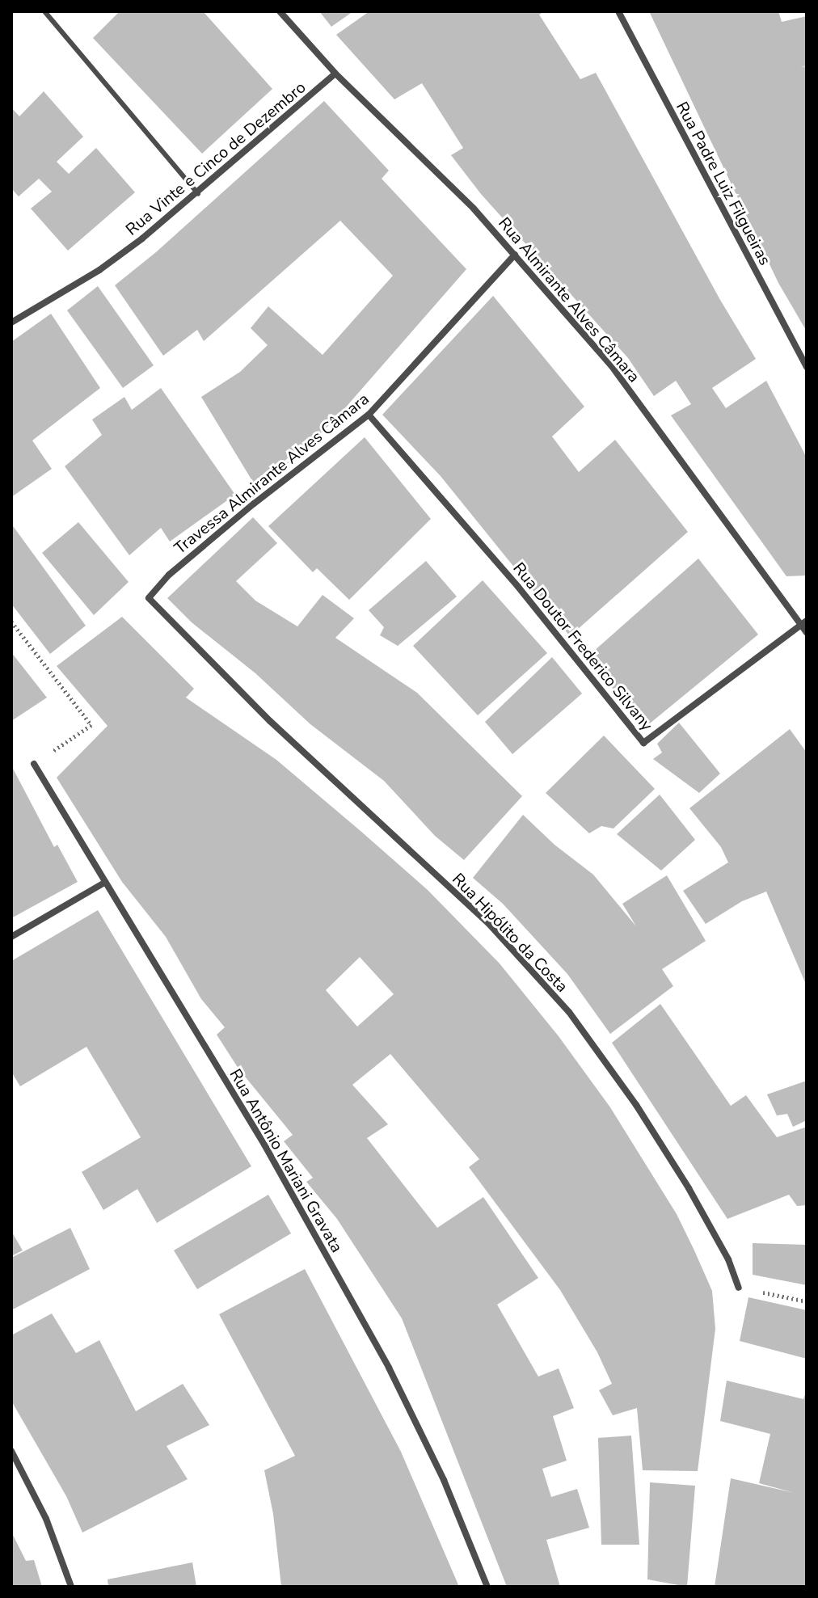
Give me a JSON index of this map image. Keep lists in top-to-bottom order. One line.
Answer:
{"streets":{"street":["Rua Vinte e Cinco de Dezembro","Rua Padre Luiz Filgueiras","Rua Almirante Alves Câmara","Travessa Almirante Alves Câmara","Rua Doutor Frederico Silvany","Rua Hipólito da Costa","Rua Antônio Mariani Gravata"]},"crossings":[["Rua Vinte e Cinco de Dezembro","Rua Almirante Alves Câmara"],["Rua Almirante Alves Câmara","Travessa Almirante Alves Câmara"],["Rua Almirante Alves Câmara","Rua Doutor Frederico Silvany"],["Travessa Almirante Alves Câmara","Rua Doutor Frederico Silvany"],["Travessa Almirante Alves Câmara","Rua Hipólito da Costa"]]}
